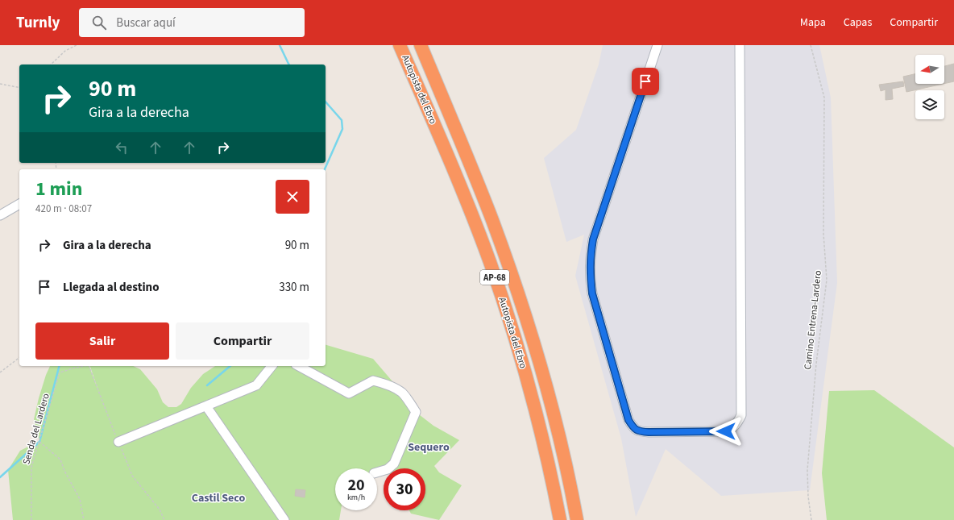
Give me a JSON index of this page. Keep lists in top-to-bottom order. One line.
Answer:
{"streets":{"highway":["Autopista del Ebro","AP-68"],"path":["Camino Entrena-Lardero","Senda del Lardero"]},"districts":["Sequero","Castil Seco"],"north":"left","page":{"header":"Turnly","search":"Buscar aquí","nav":["Mapa","Capas","Compartir"],"turn":["90 m","Gira a la derecha"],"heading":["1 min","420 m · 08:07"],"list":[{"name":"Gira a la derecha","value":"90 m"},{"name":"Llegada al destino","value":"330 m"}],"buttons":["Salir","Compartir"],"speed":"20 km/h","limit":"30"}}
